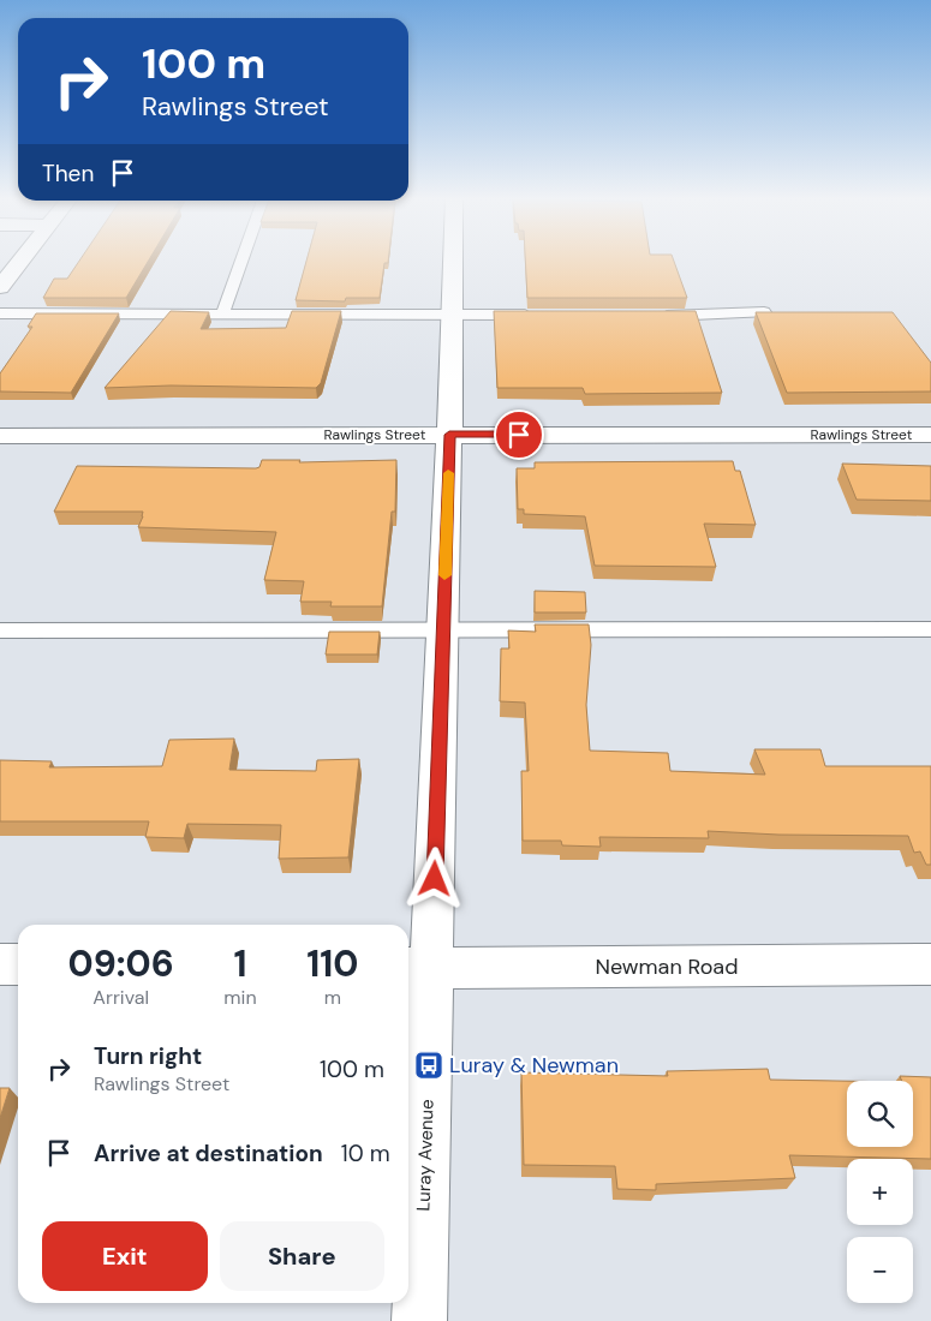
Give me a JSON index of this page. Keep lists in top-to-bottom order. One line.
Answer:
{"streets":{"street":["Rawlings Street","Newman Road","Luray Avenue"]},"crossings":[["Rawlings Street","Luray Avenue"],["Newman Road","Luray Avenue"]],"places":{"bus stop":["Luray & Newman"]},"page":{"turn":["100 m","Rawlings Street"],"then":"Then","eta":["09:06","Arrival","1","min","110","m"],"list":[{"name":"Turn right","note":"Rawlings Street","value":"100 m"},{"name":"Arrive at destination","value":"10 m"}],"map_buttons":["+","−"],"buttons":["Exit","Share"]}}
